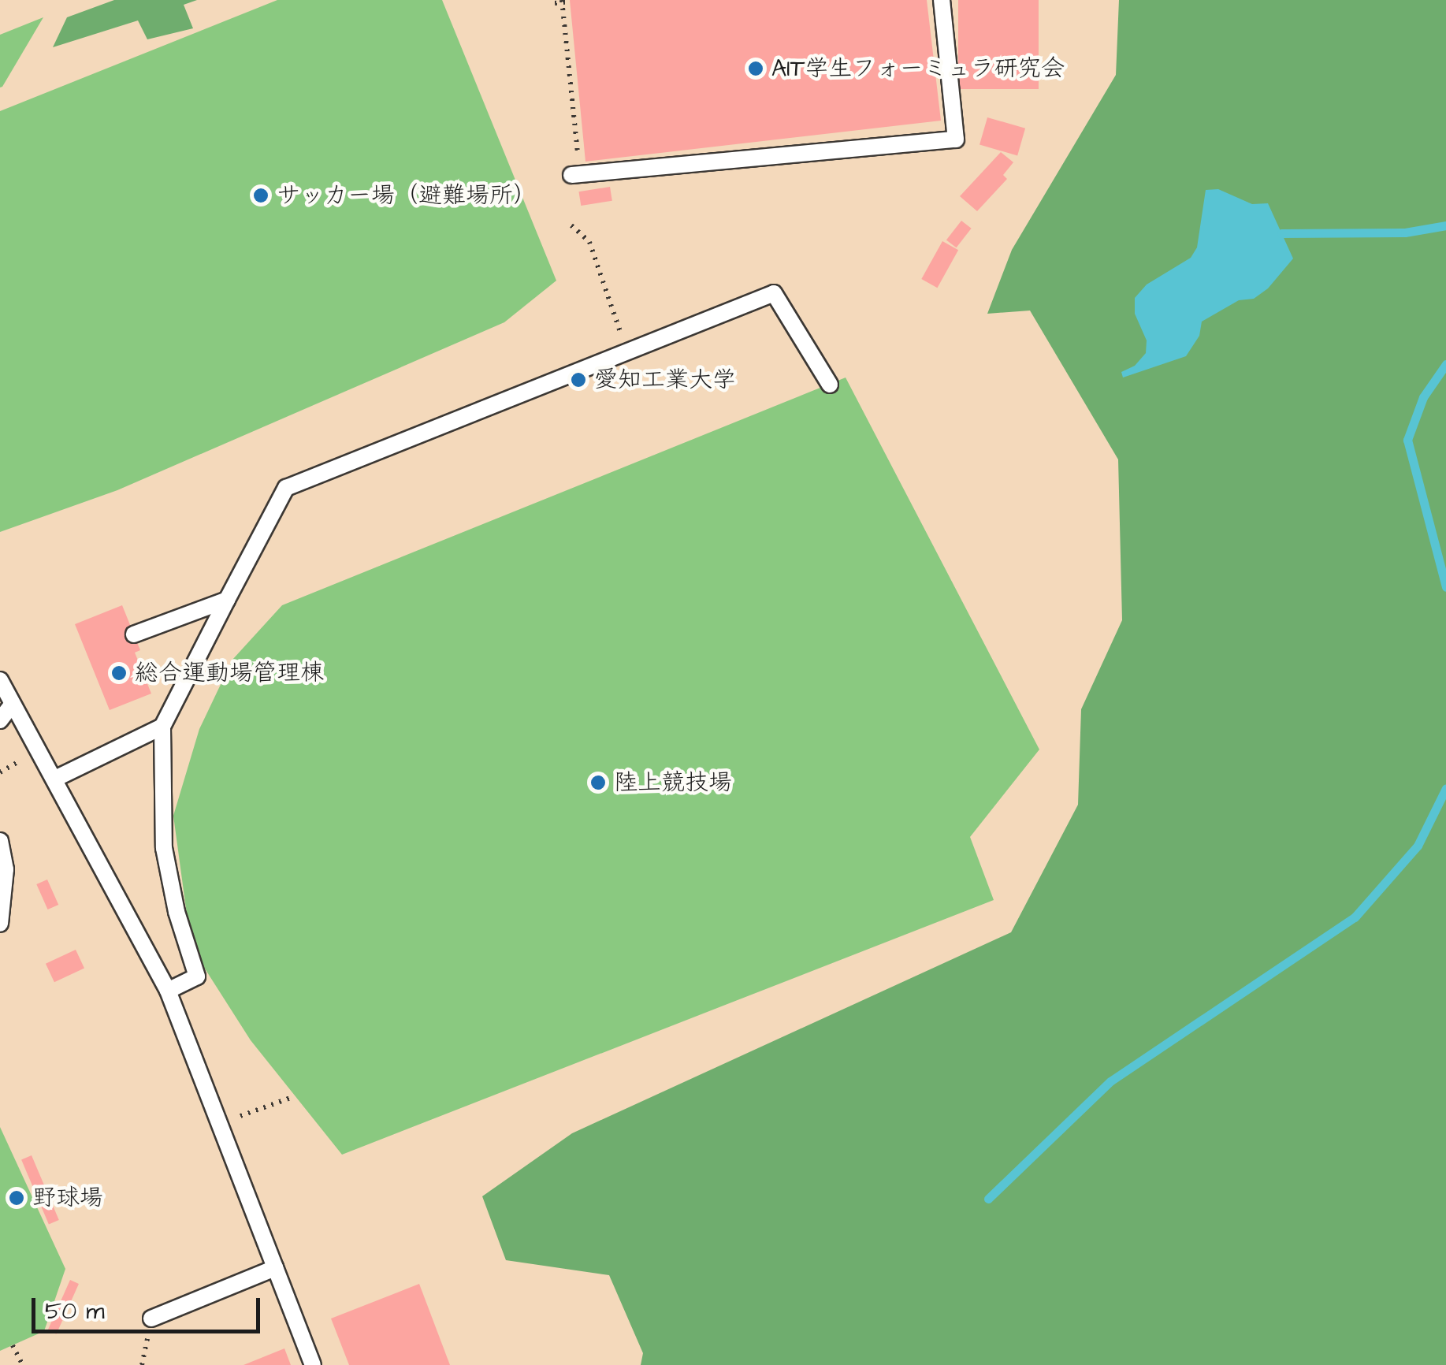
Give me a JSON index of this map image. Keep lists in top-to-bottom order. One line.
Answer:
{"places":["AIT学生フォーミュラ研究会","サッカー場（避難場所）","愛知工業大学","総合運動場管理棟","陸上競技場","野球場"],"scale_bar":"50 m"}
